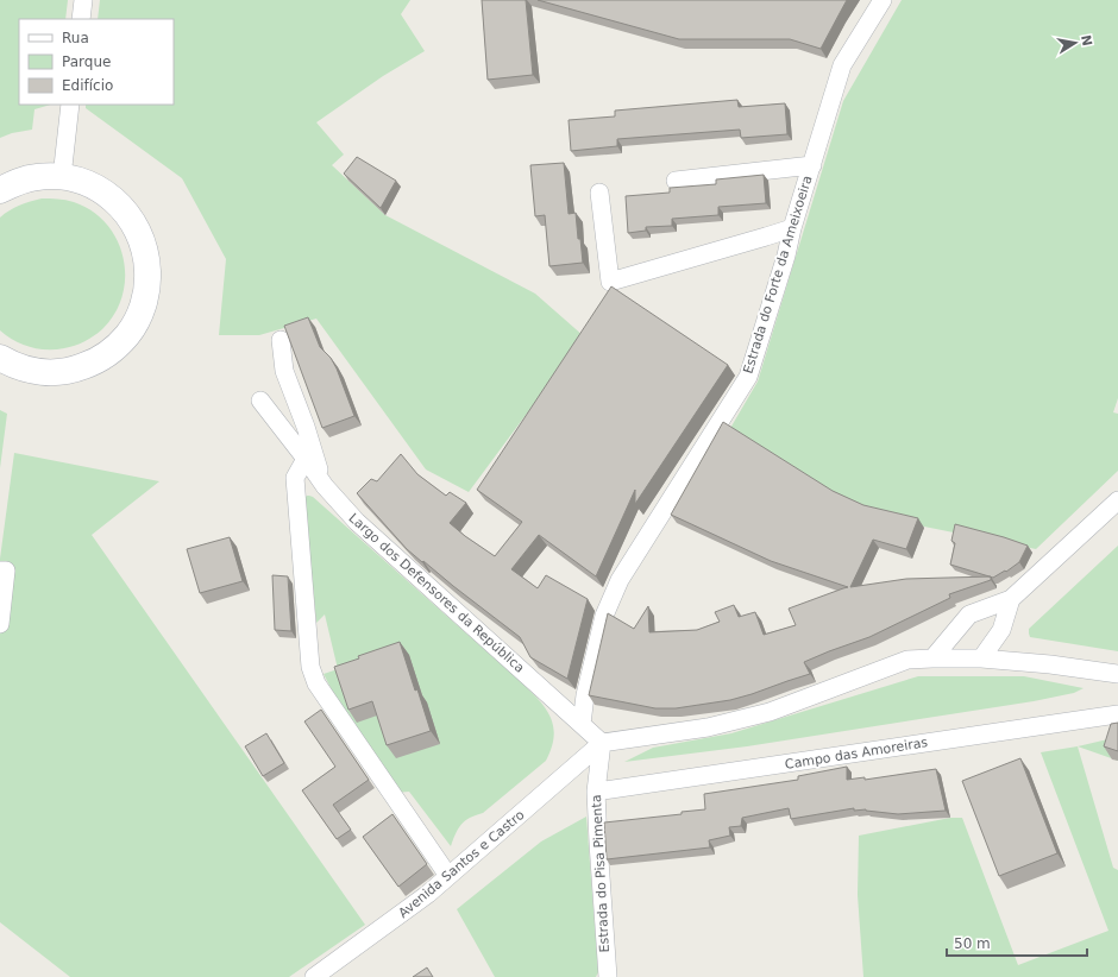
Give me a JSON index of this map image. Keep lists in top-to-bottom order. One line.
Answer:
{"streets":{"street":["Estrada do Forte da Ameixoeira","Largo dos Defensores da República","Campo das Amoreiras","Avenida Santos e Castro","Estrada do Pisa Pimenta"]},"crossings":[["Estrada do Forte da Ameixoeira","Largo dos Defensores da República"],["Largo dos Defensores da República","Avenida Santos e Castro"],["Largo dos Defensores da República","Estrada do Pisa Pimenta"],["Campo das Amoreiras","Estrada do Pisa Pimenta"],["Avenida Santos e Castro","Estrada do Pisa Pimenta"]],"legend":["Rua","Parque","Edifício"],"scale_bar":"50 m","north":"right"}
